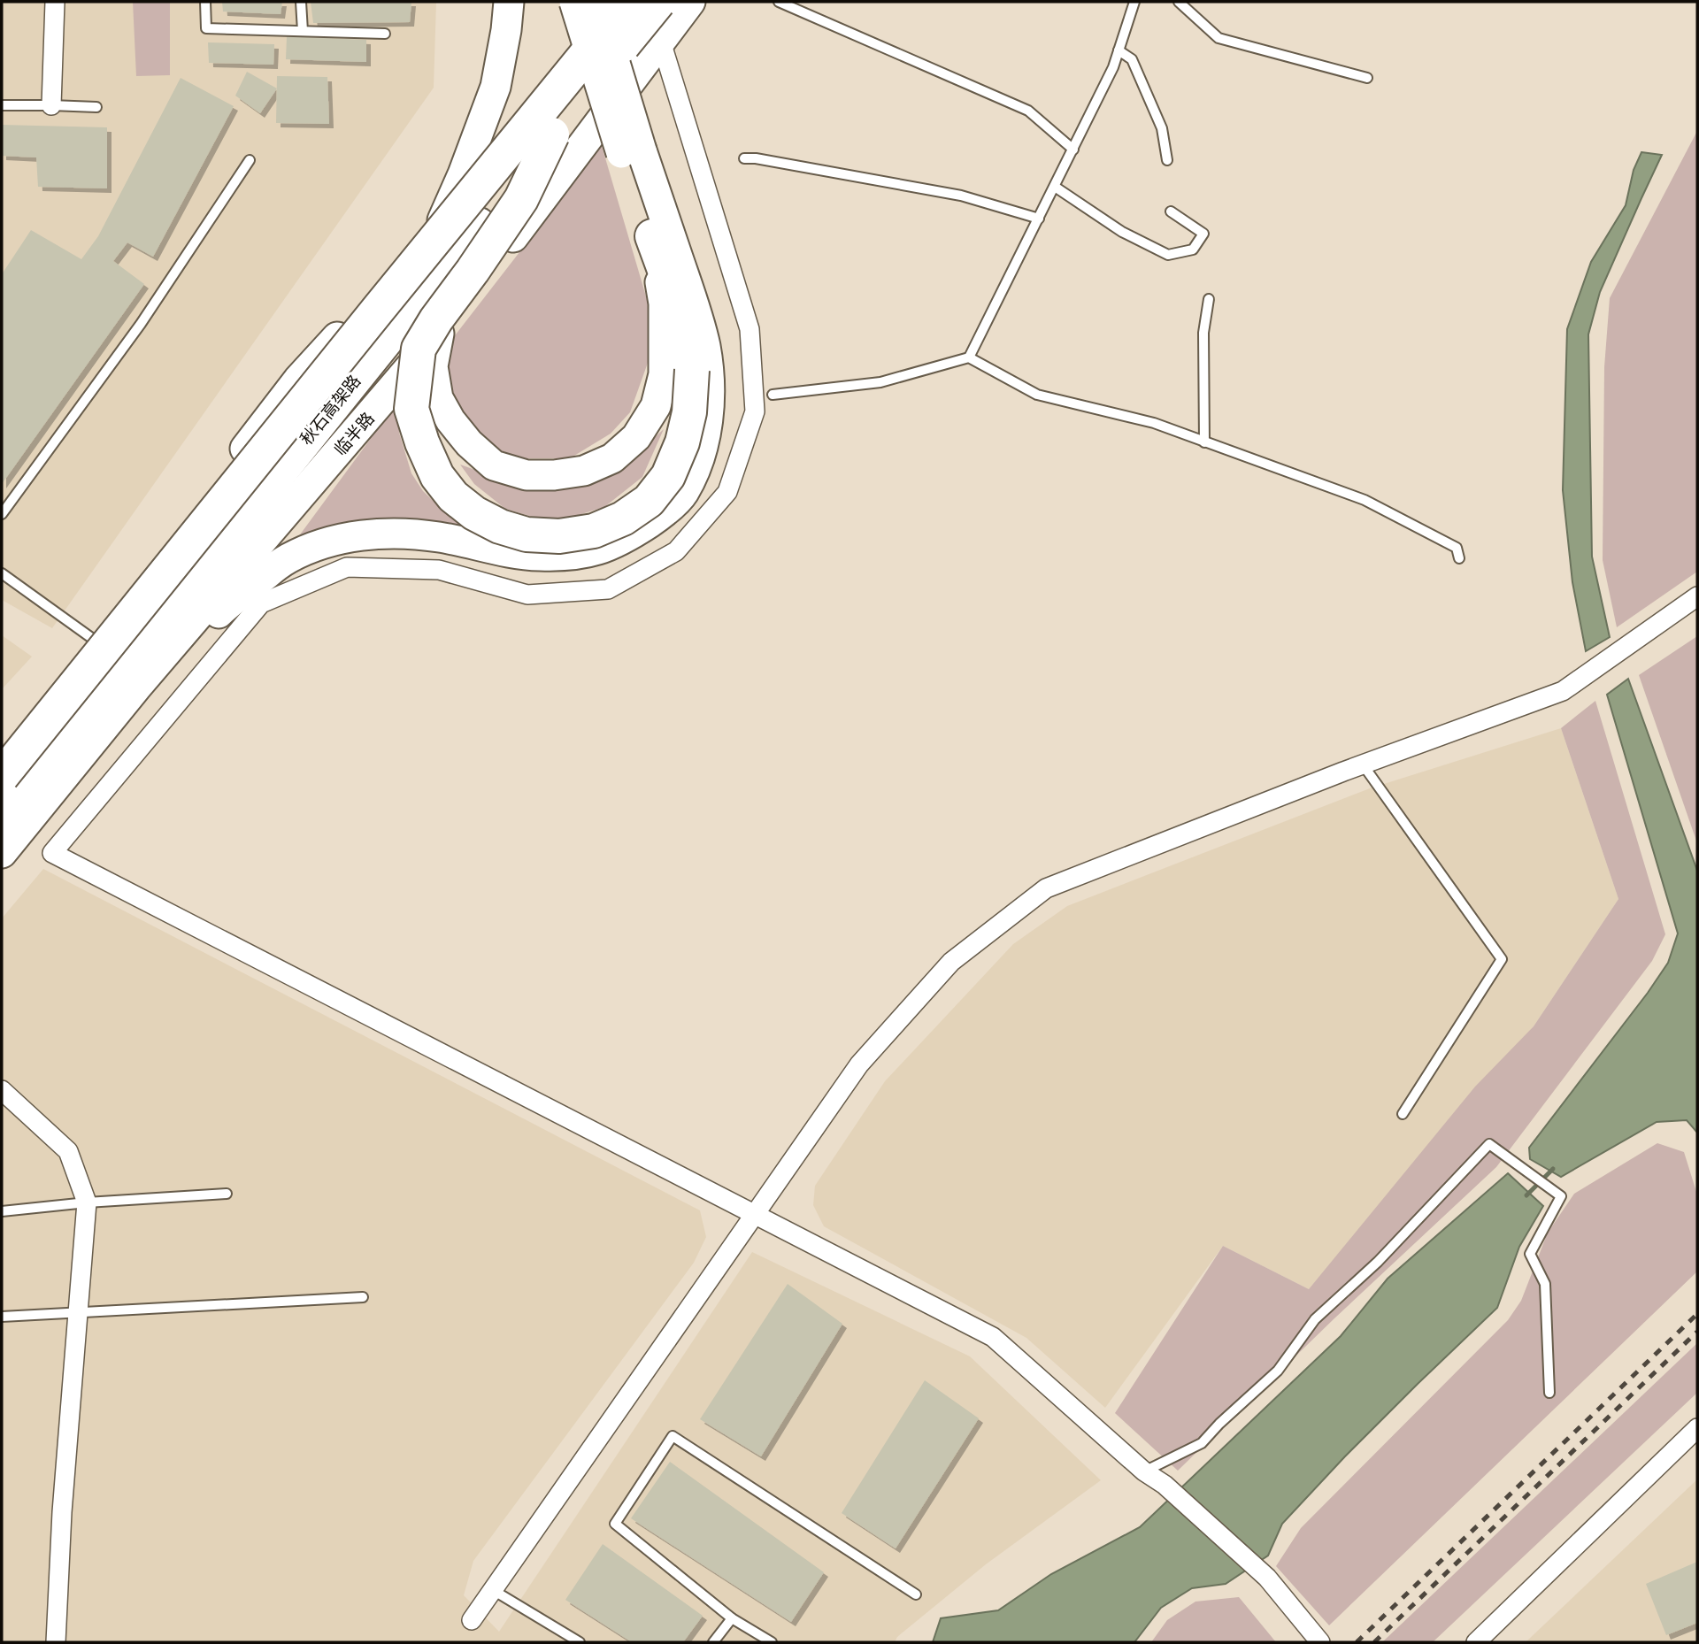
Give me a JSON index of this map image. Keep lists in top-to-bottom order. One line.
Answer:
{"streets":{"highway":["秋石高架路"],"main road":["临半路"]}}
